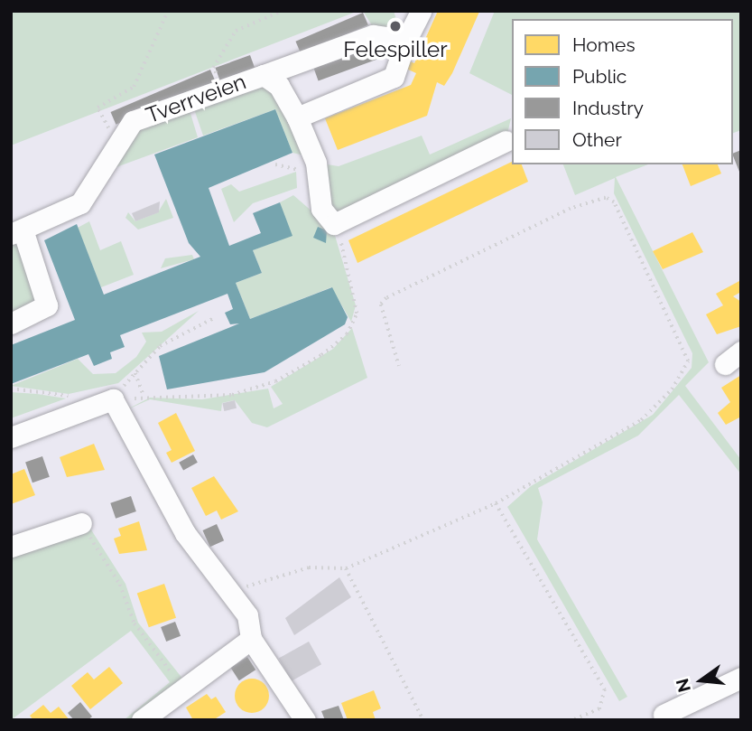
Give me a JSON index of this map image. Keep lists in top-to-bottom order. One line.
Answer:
{"streets":{"street":["Tverrveien"]},"places":["Felespiller"],"legend":["Homes","Public","Industry","Other"],"north":"left"}
